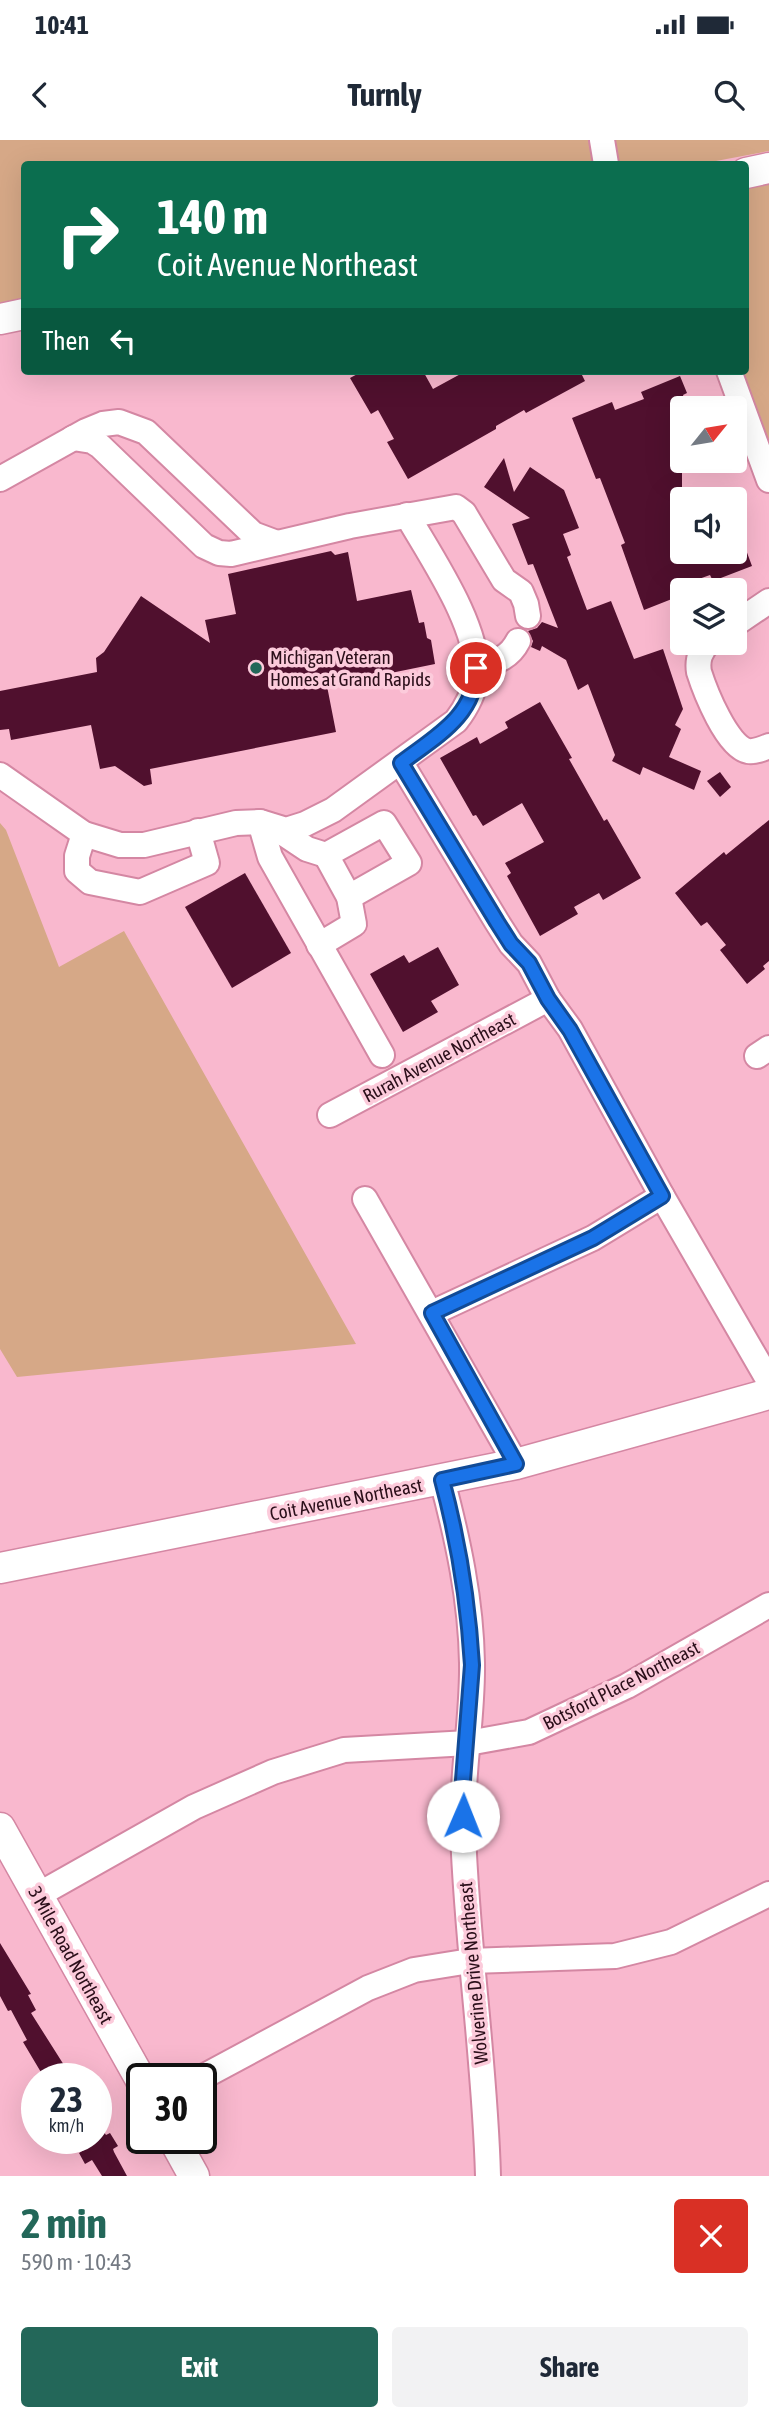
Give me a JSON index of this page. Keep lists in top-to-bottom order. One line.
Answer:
{"streets":{"main road":["Coit Avenue Northeast","3 Mile Road Northeast"],"street":["Rurah Avenue Northeast","Botsford Place Northeast","Wolverine Drive Northeast"]},"crossings":[["Coit Avenue Northeast","Wolverine Drive Northeast"],["Botsford Place Northeast","3 Mile Road Northeast"],["Botsford Place Northeast","Wolverine Drive Northeast"]],"places":["Michigan Veteran Homes at Grand Rapids"],"north":"top right","page":{"status":"10:41","header":"Turnly","turn":["140 m","Coit Avenue Northeast"],"then":"Then","speed":"23 km/h","limit":"30","heading":["2 min","590 m · 10:43"],"buttons":["Exit","Share"]}}
